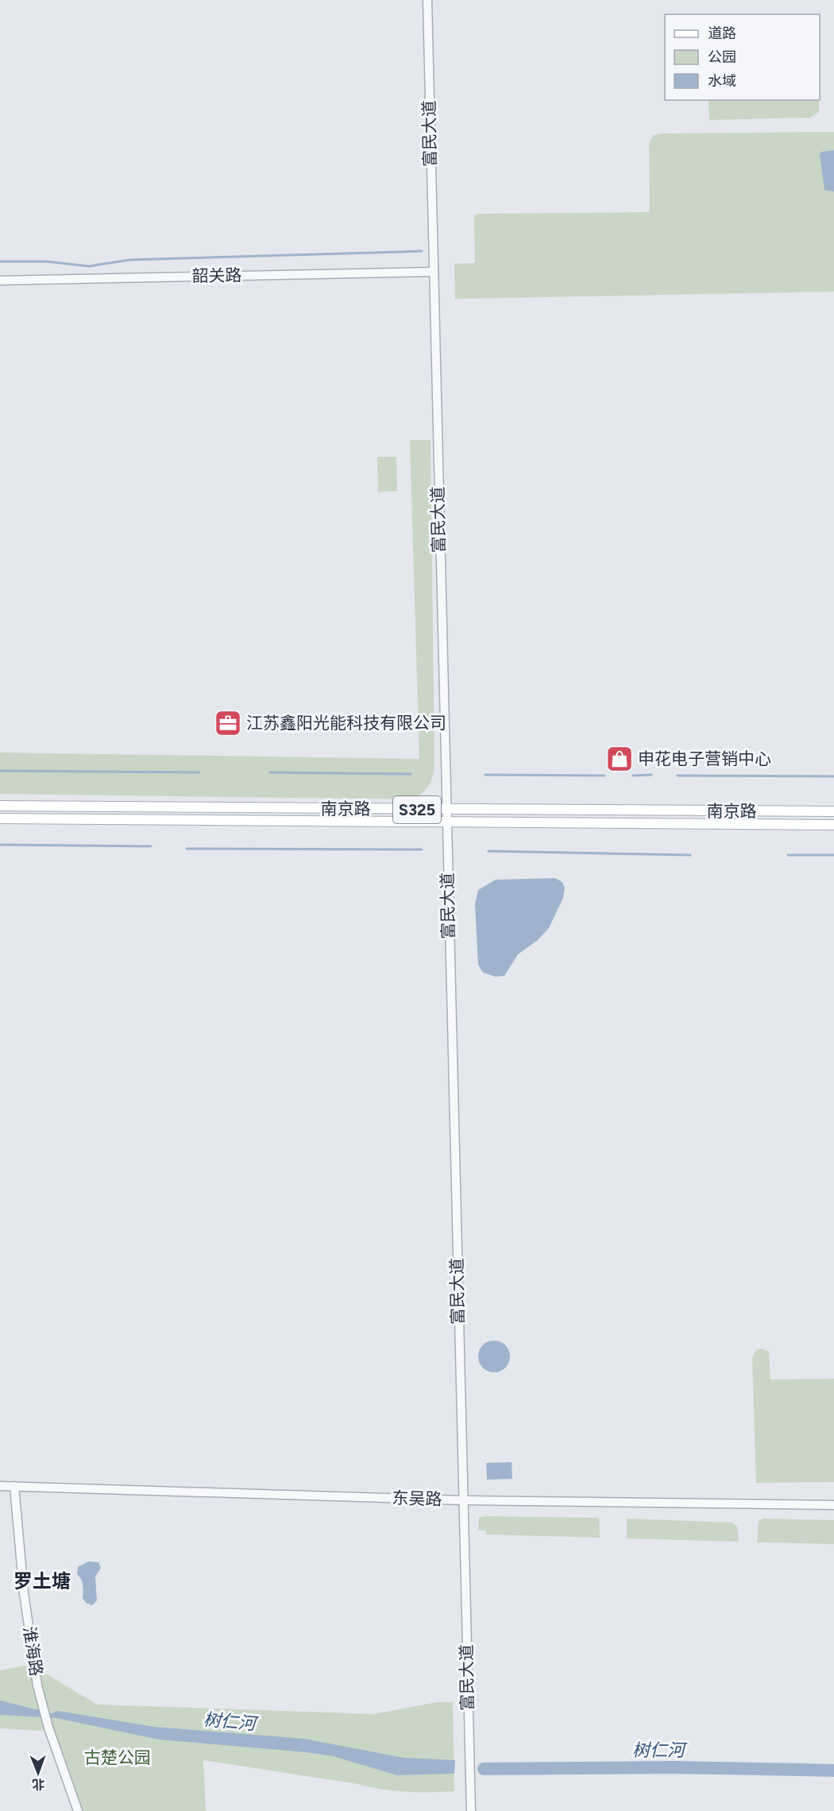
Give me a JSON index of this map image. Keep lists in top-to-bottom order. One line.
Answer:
{"streets":{"main road":["南京路","S325"],"street":["富民大道","韶关路","东吴路","淮海路"]},"crossings":[["富民大道","韶关路"],["富民大道","南京路"],["富民大道","东吴路"],["东吴路","淮海路"]],"districts":["罗土塘"],"water":["树仁河"],"parks":["古楚公园"],"places":{"office":["江苏鑫阳光能科技有限公司"],"shop":["申花电子营销中心"]},"legend":["道路","公园","水域"],"north":"bottom"}
